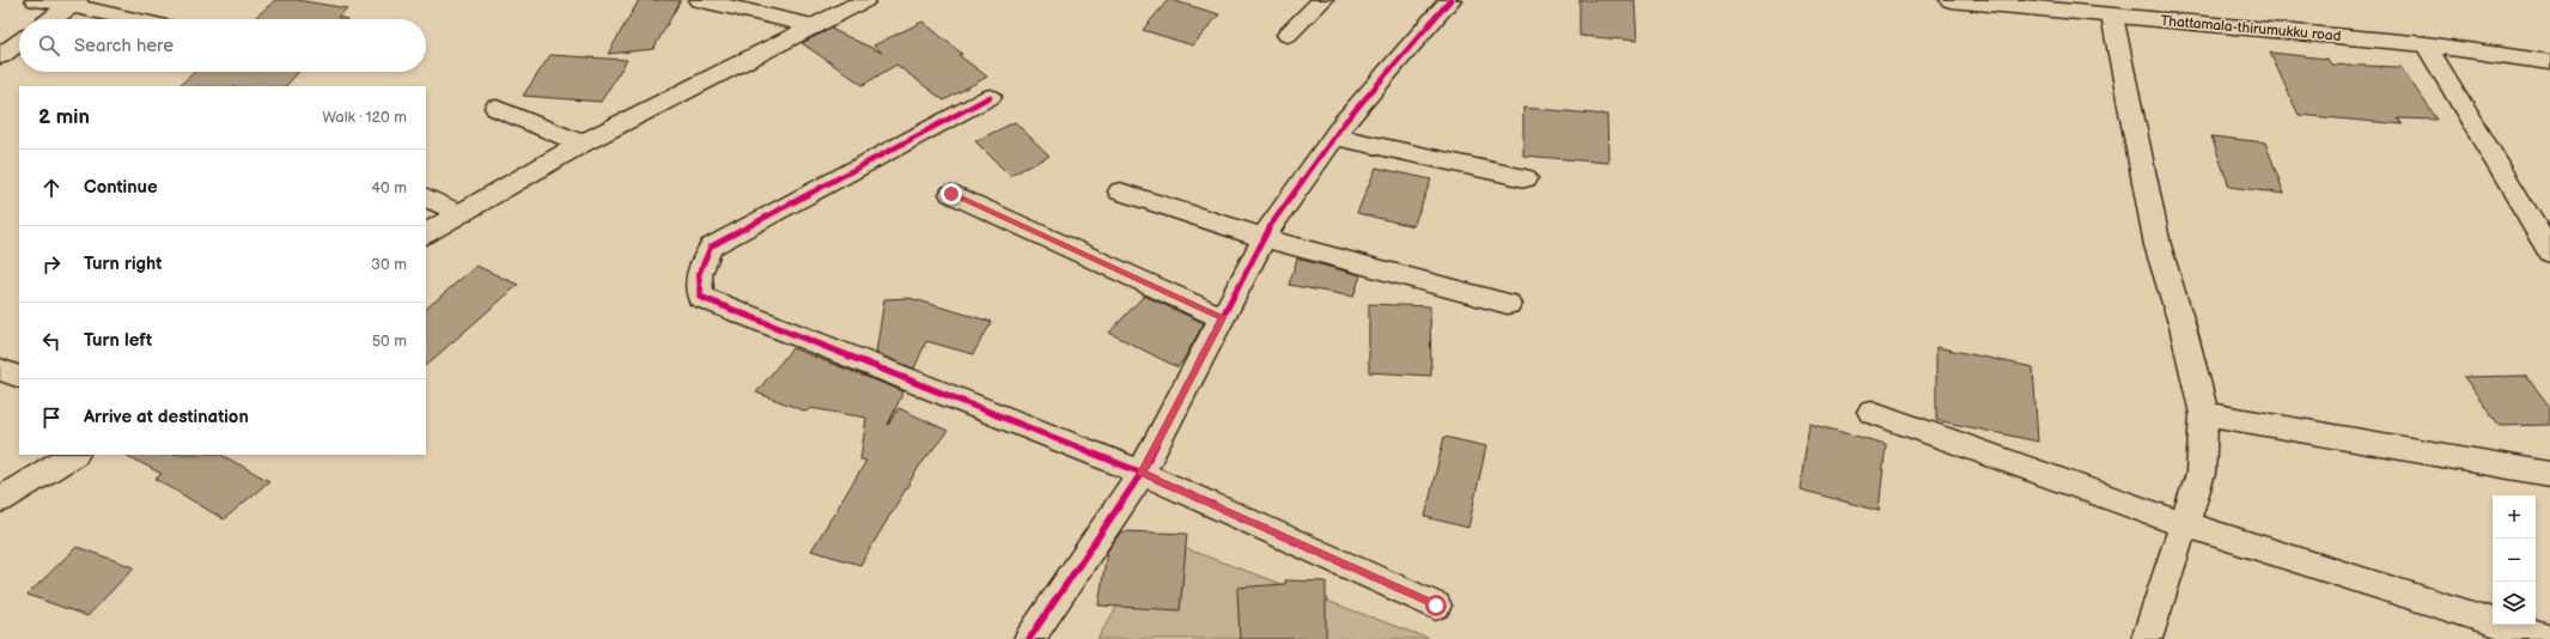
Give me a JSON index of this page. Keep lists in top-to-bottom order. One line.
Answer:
{"streets":{"street":["Thattamala-thirumukku road"]},"page":{"search":"Search here","heading":["2 min","Walk · 120 m"],"list":[["Continue","40 m"],["Turn right","30 m"],["Turn left","50 m"],"Arrive at destination"],"map_buttons":["+","−"]}}
